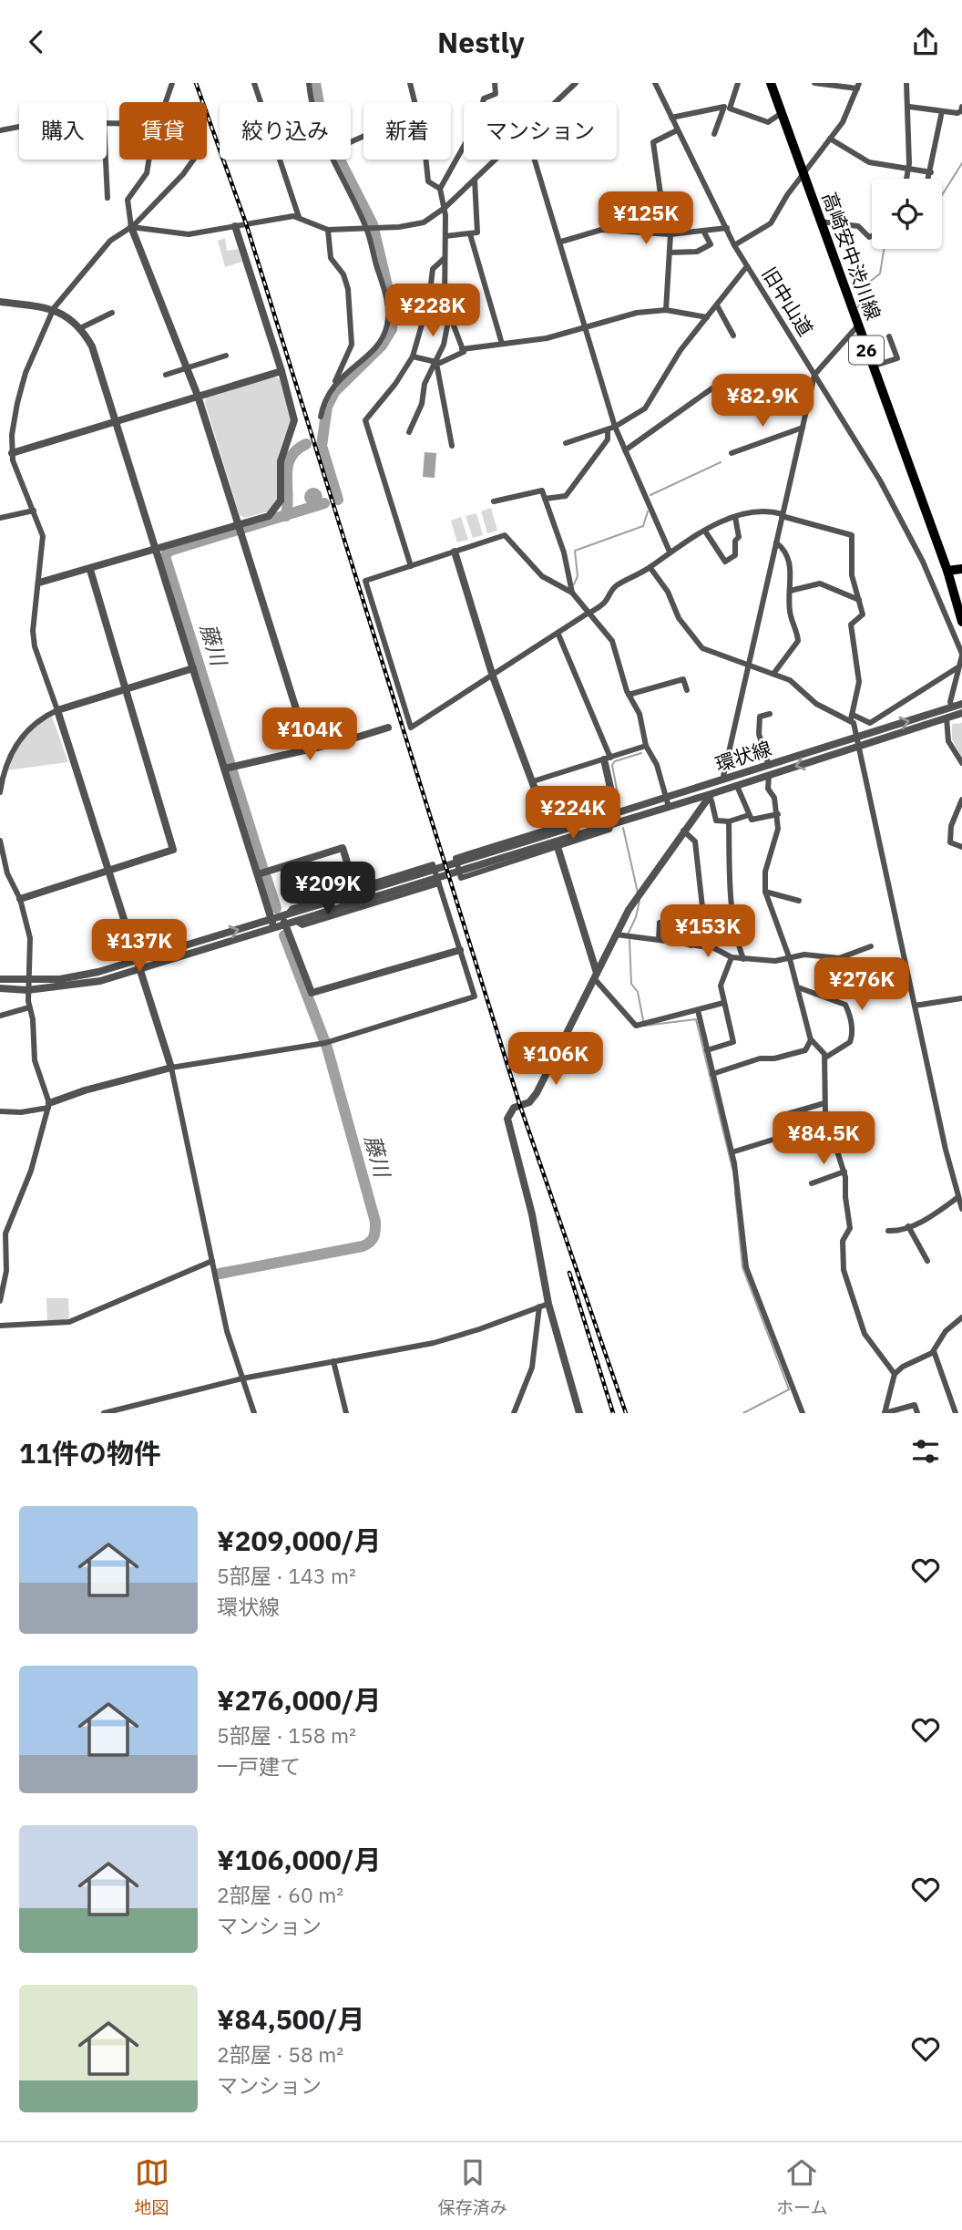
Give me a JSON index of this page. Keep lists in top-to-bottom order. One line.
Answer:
{"streets":{"main road":["高崎安中渋川線","26"],"street":["旧中山道","環状線"]},"water":["藤川"],"page":{"header":"Nestly","chip":["購入","賃貸","絞り込み","新着","マンション"],"price":["¥125K","¥228K","¥82.9K","¥104K","¥224K","¥209K","¥153K","¥137K","¥276K","¥106K","¥84.5K"],"heading":"11件の物件","list":[{"name":"¥209,000/月","note":"5部屋 · 143 m² · 環状線"},{"name":"¥276,000/月","note":"5部屋 · 158 m² · 一戸建て"},{"name":"¥106,000/月","note":"2部屋 · 60 m² · マンション"},{"name":"¥84,500/月","note":"2部屋 · 58 m² · マンション"}],"tabs":["地図","保存済み","ホーム"]}}
